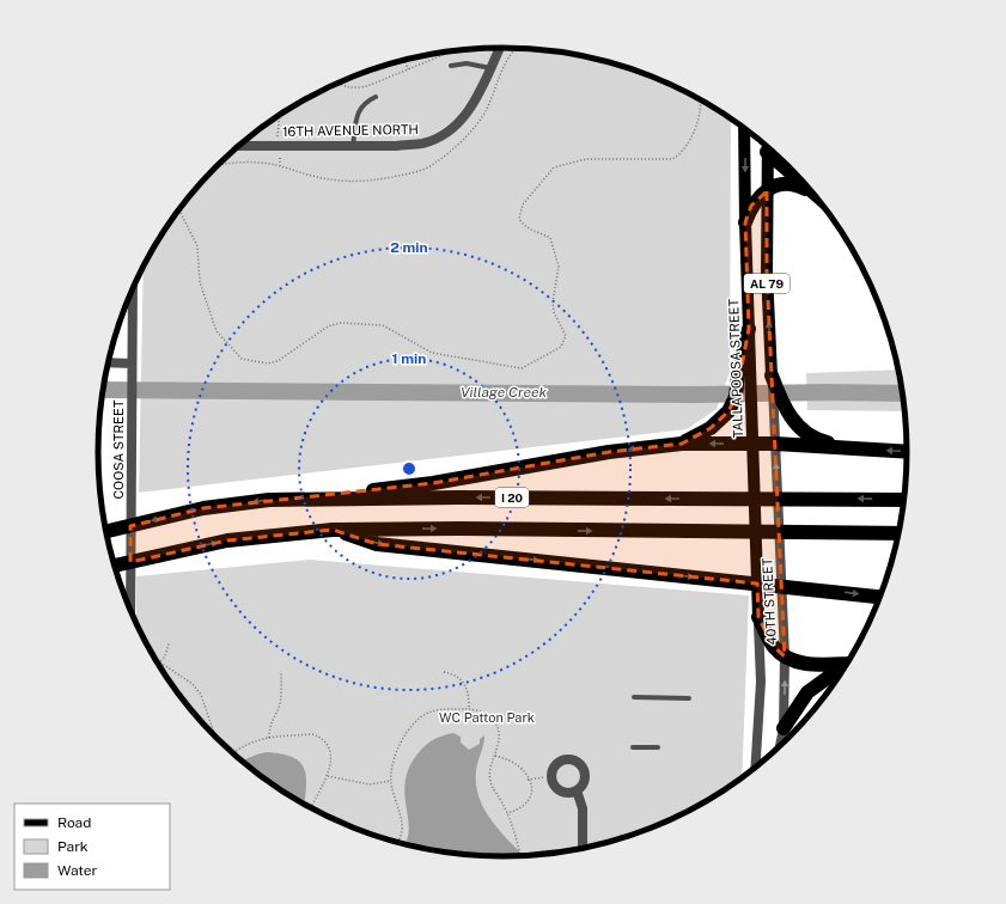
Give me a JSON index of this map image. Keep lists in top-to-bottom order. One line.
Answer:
{"streets":{"highway":["I 20"],"main road":["AL 79","TALLAPOOSA STREET"],"street":["16TH AVENUE NORTH","COOSA STREET","40TH STREET"]},"crossings":[["TALLAPOOSA STREET","40TH STREET"]],"water":["Village Creek"],"parks":["WC Patton Park"],"legend":["Road","Park","Water"],"rings":["2 min","1 min"]}
